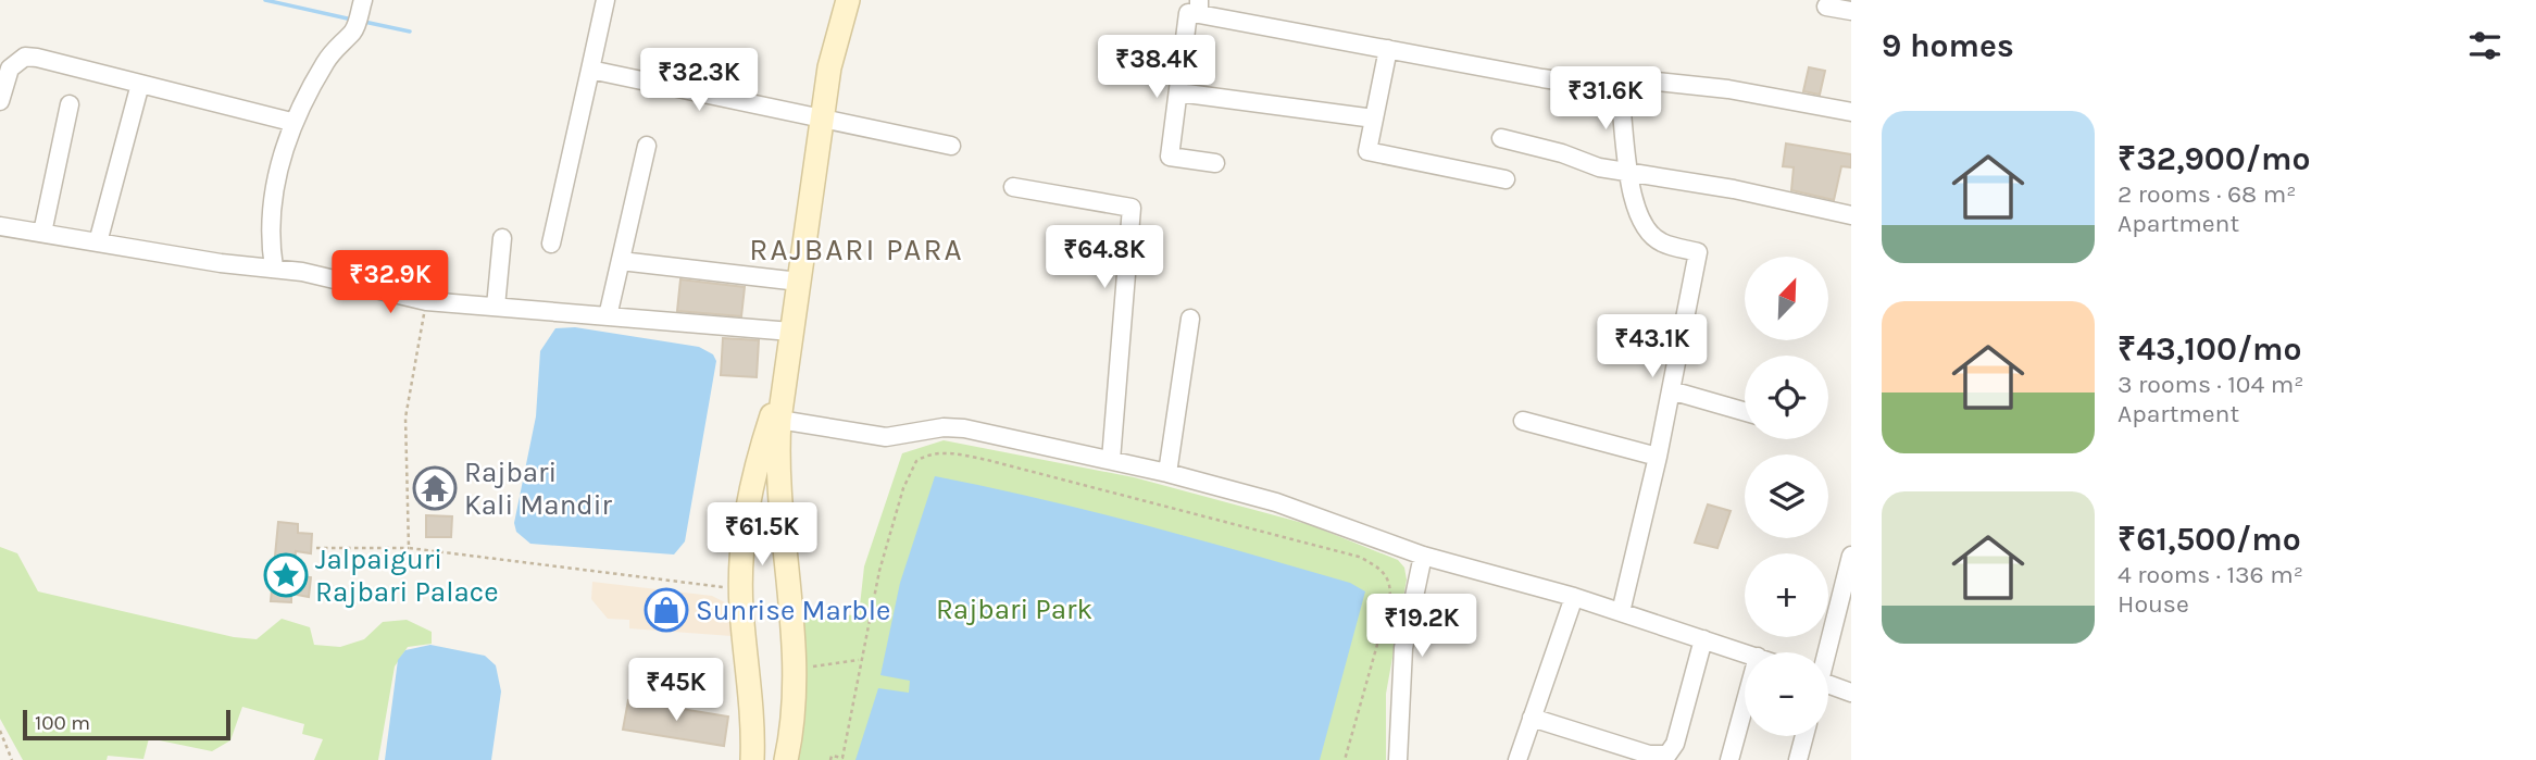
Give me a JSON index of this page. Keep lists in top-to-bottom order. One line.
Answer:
{"districts":["RAJBARI PARA"],"parks":["Rajbari Park"],"places":{"temple":["Rajbari Kali Mandir"],"place":["Jalpaiguri Rajbari Palace"],"shop":["Sunrise Marble"]},"scale_bar":"100 m","north":"top right","page":{"heading":"9 homes","price":["₹38.4K","₹32.3K","₹31.6K","₹64.8K","₹32.9K","₹43.1K","₹61.5K","₹19.2K","₹45K"],"list":[{"name":"₹32,900/mo","note":"2 rooms · 68 m² · Apartment"},{"name":"₹43,100/mo","note":"3 rooms · 104 m² · Apartment"},{"name":"₹61,500/mo","note":"4 rooms · 136 m² · House"}],"map_buttons":["+","−"],"scale":"100 m"}}
